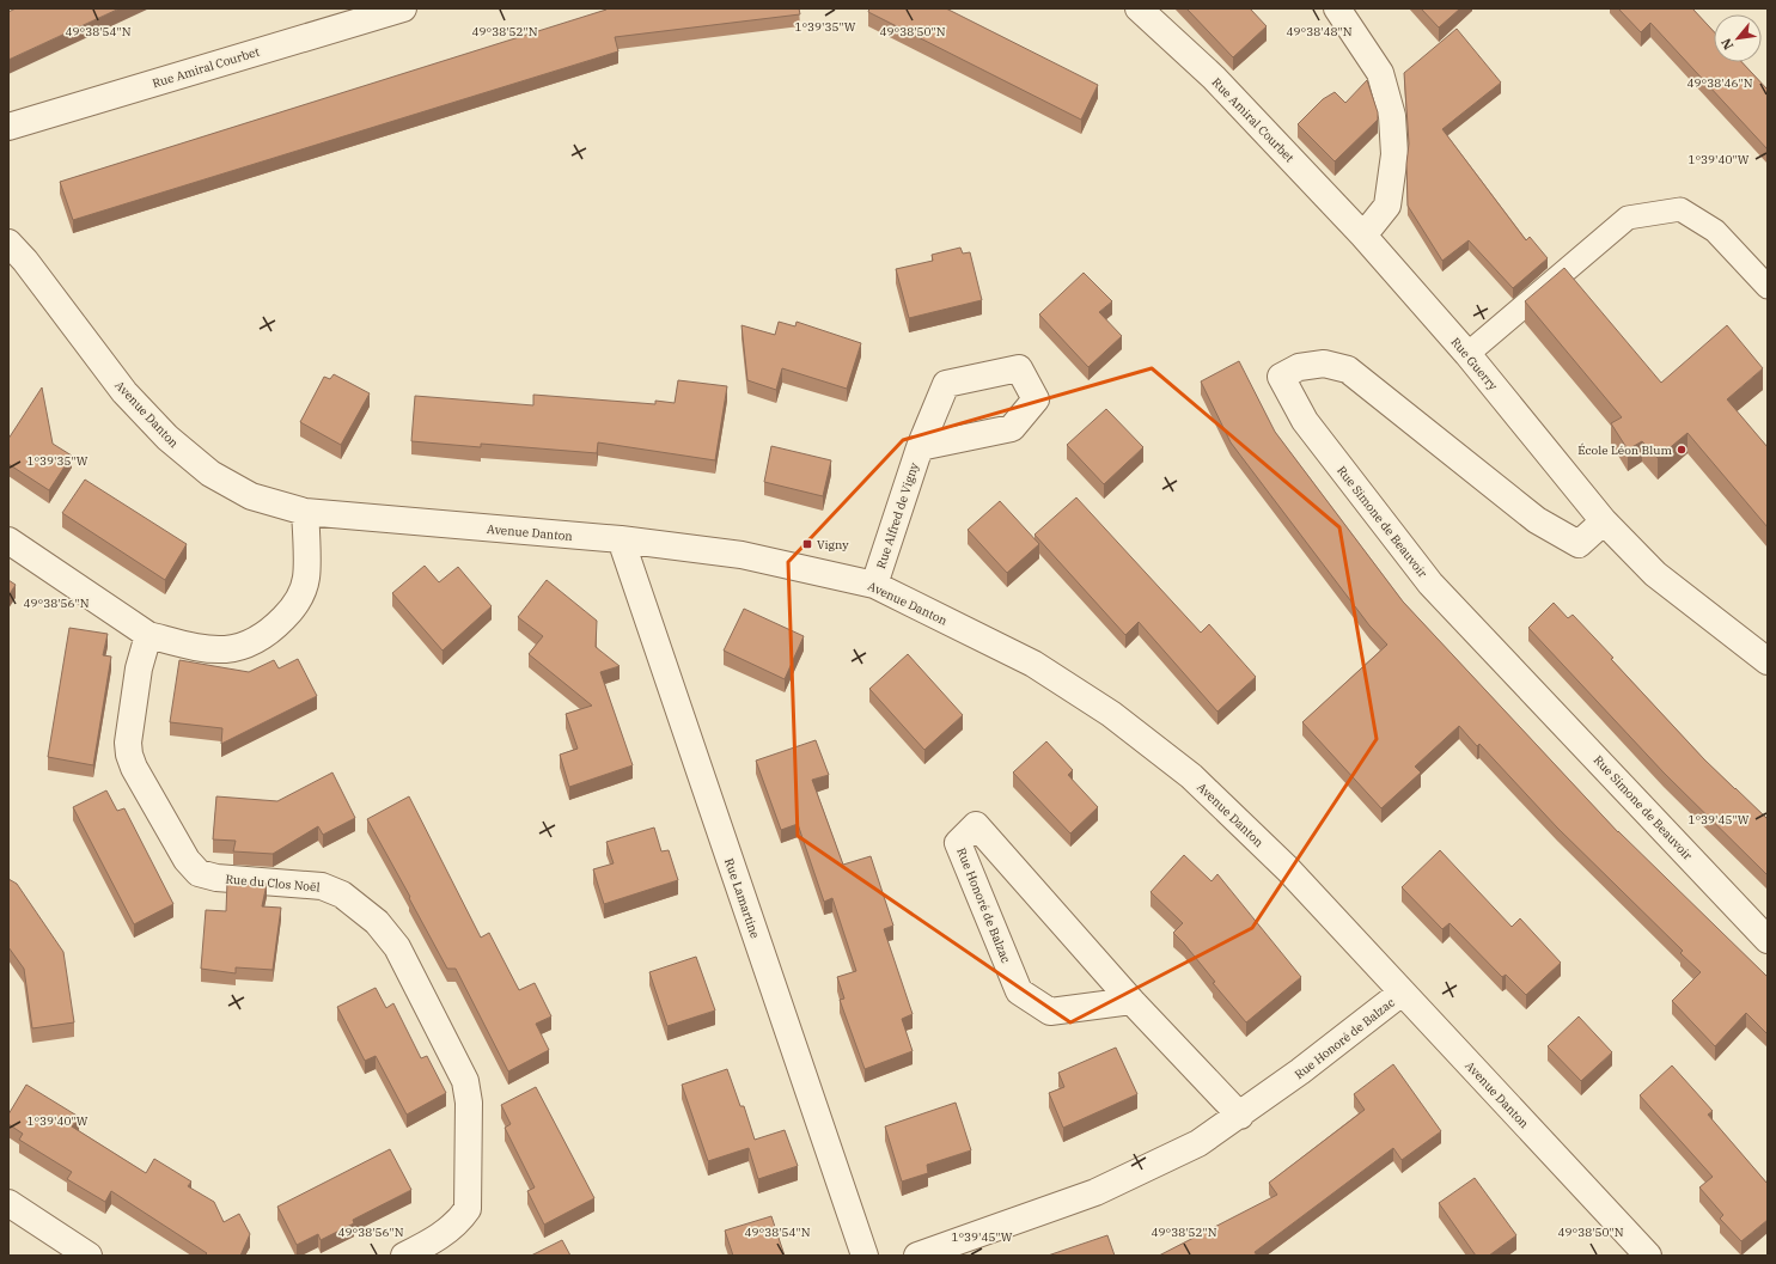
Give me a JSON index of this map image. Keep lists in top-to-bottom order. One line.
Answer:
{"streets":{"street":["Rue Amiral Courbet","Rue Guerry","Avenue Danton","Rue Alfred de Vigny","Rue Simone de Beauvoir","Rue du Clos Noël","Rue Lamartine","Rue Honoré de Balzac"]},"crossings":[["Rue Amiral Courbet","Rue Guerry"],["Rue Guerry","Rue Simone de Beauvoir"],["Avenue Danton","Rue Alfred de Vigny"],["Avenue Danton","Rue Lamartine"],["Avenue Danton","Rue Honoré de Balzac"]],"places":{"other":["École Léon Blum"],"transit":["Vigny"]},"north":"bottom left","coordinates":["1°39'35\"W","49°38'54\"N","49°38'52\"N","49°38'50\"N","49°38'48\"N","49°38'46\"N","1°39'40\"W","49°38'56\"N","1°39'45\"W"]}
